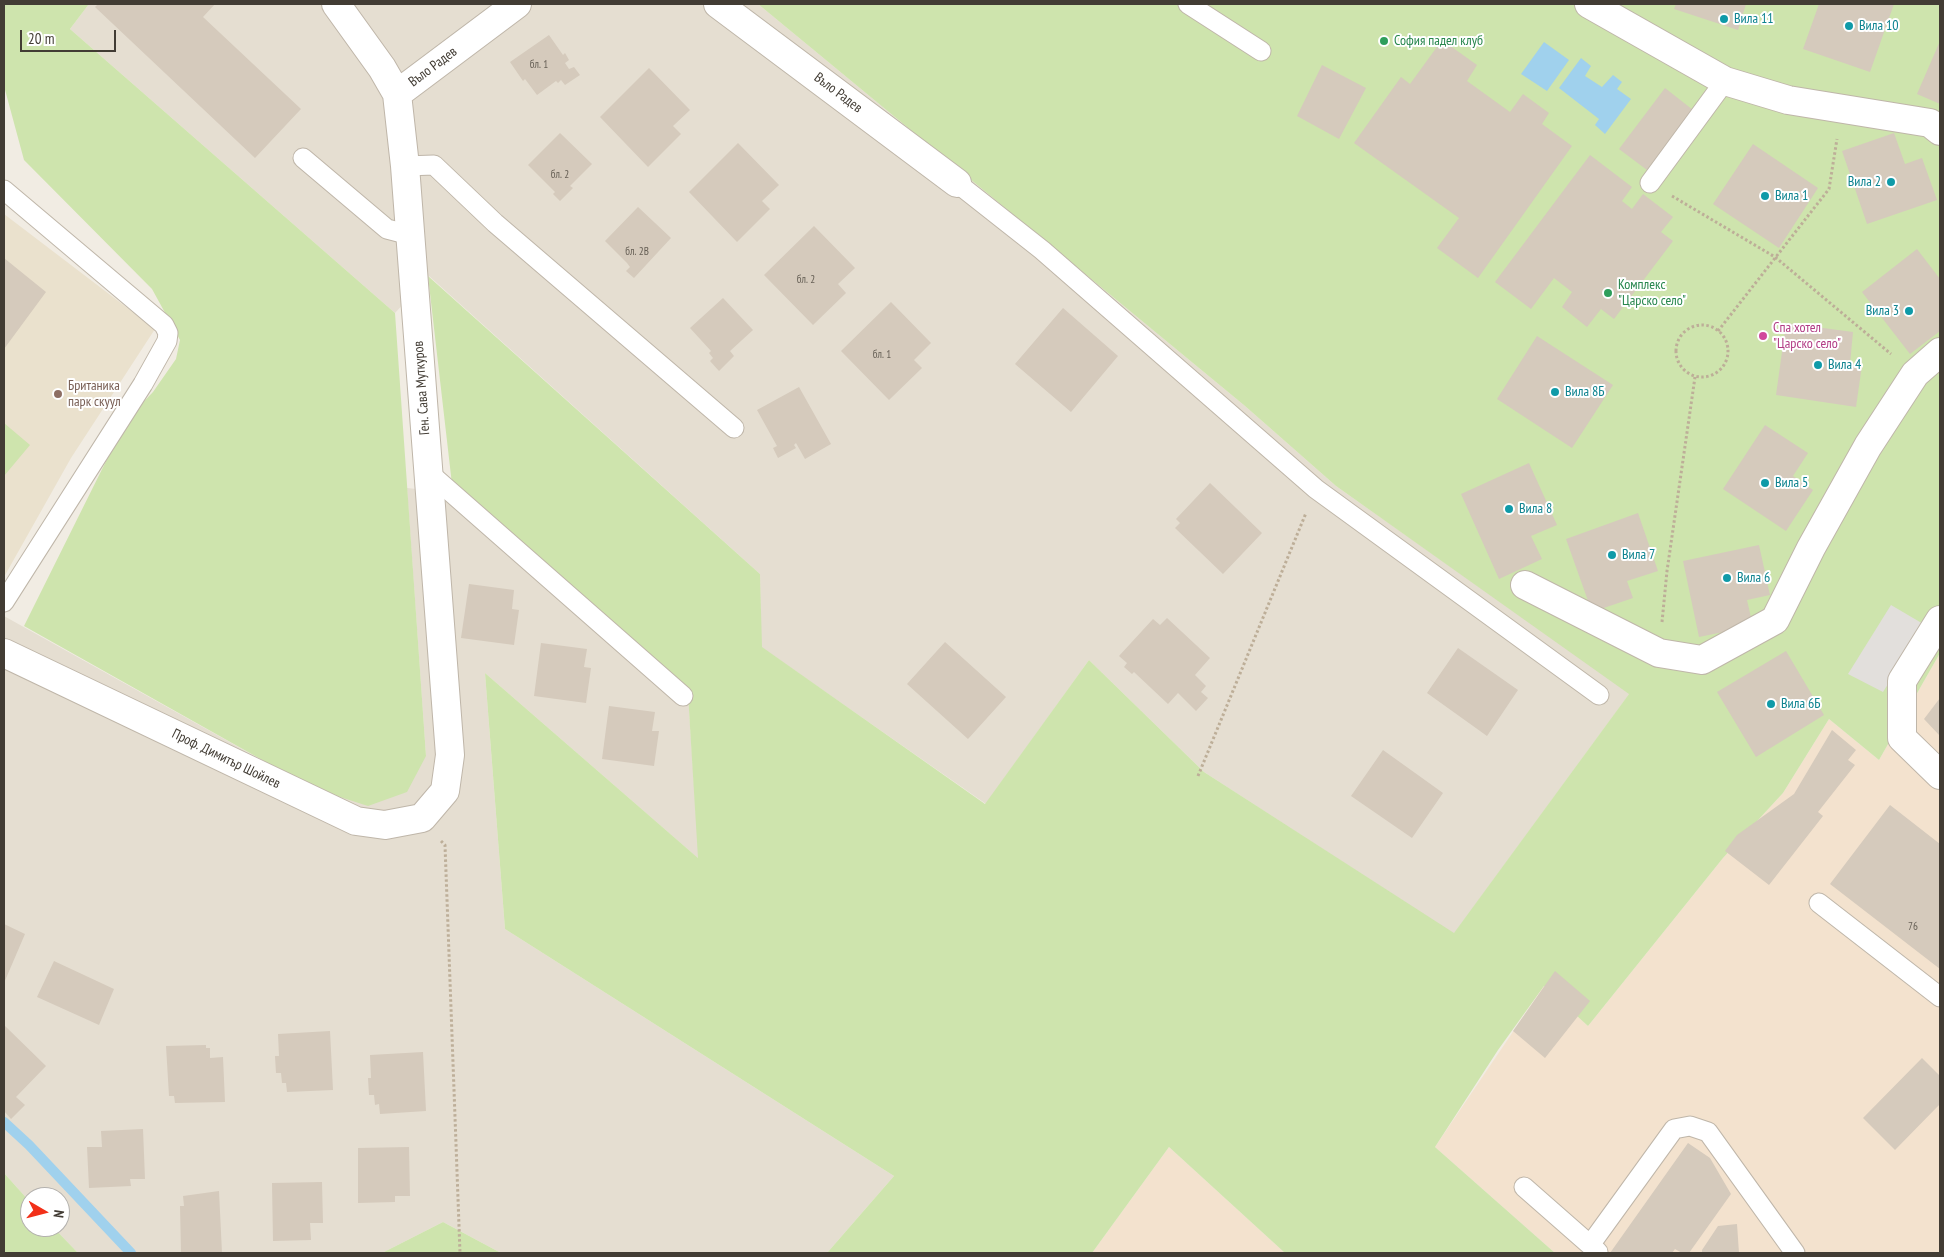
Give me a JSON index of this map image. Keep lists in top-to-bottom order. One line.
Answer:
{"streets":{"street":["Въло Радев","Ген. Сава Муткуров","Проф. Димитър Шойлев"]},"crossings":[["Въло Радев","Ген. Сава Муткуров"],["Ген. Сава Муткуров","Проф. Димитър Шойлев"]],"places":["Вила 11","Вила 10","София падел клуб","Вила 2","Вила 1","Комплекс \"Царско село\"","Вила 3","Спа хотел \"Царско село\"","Вила 4","Вила 8Б","Британика парк скуул","Вила 5","Вила 8","Вила 7","Вила 6","Вила 6Б"],"house_numbers":["бл. 1","бл. 2","бл. 2В","бл. 2","бл. 1","76"],"scale_bar":"20 m","north":"right"}
